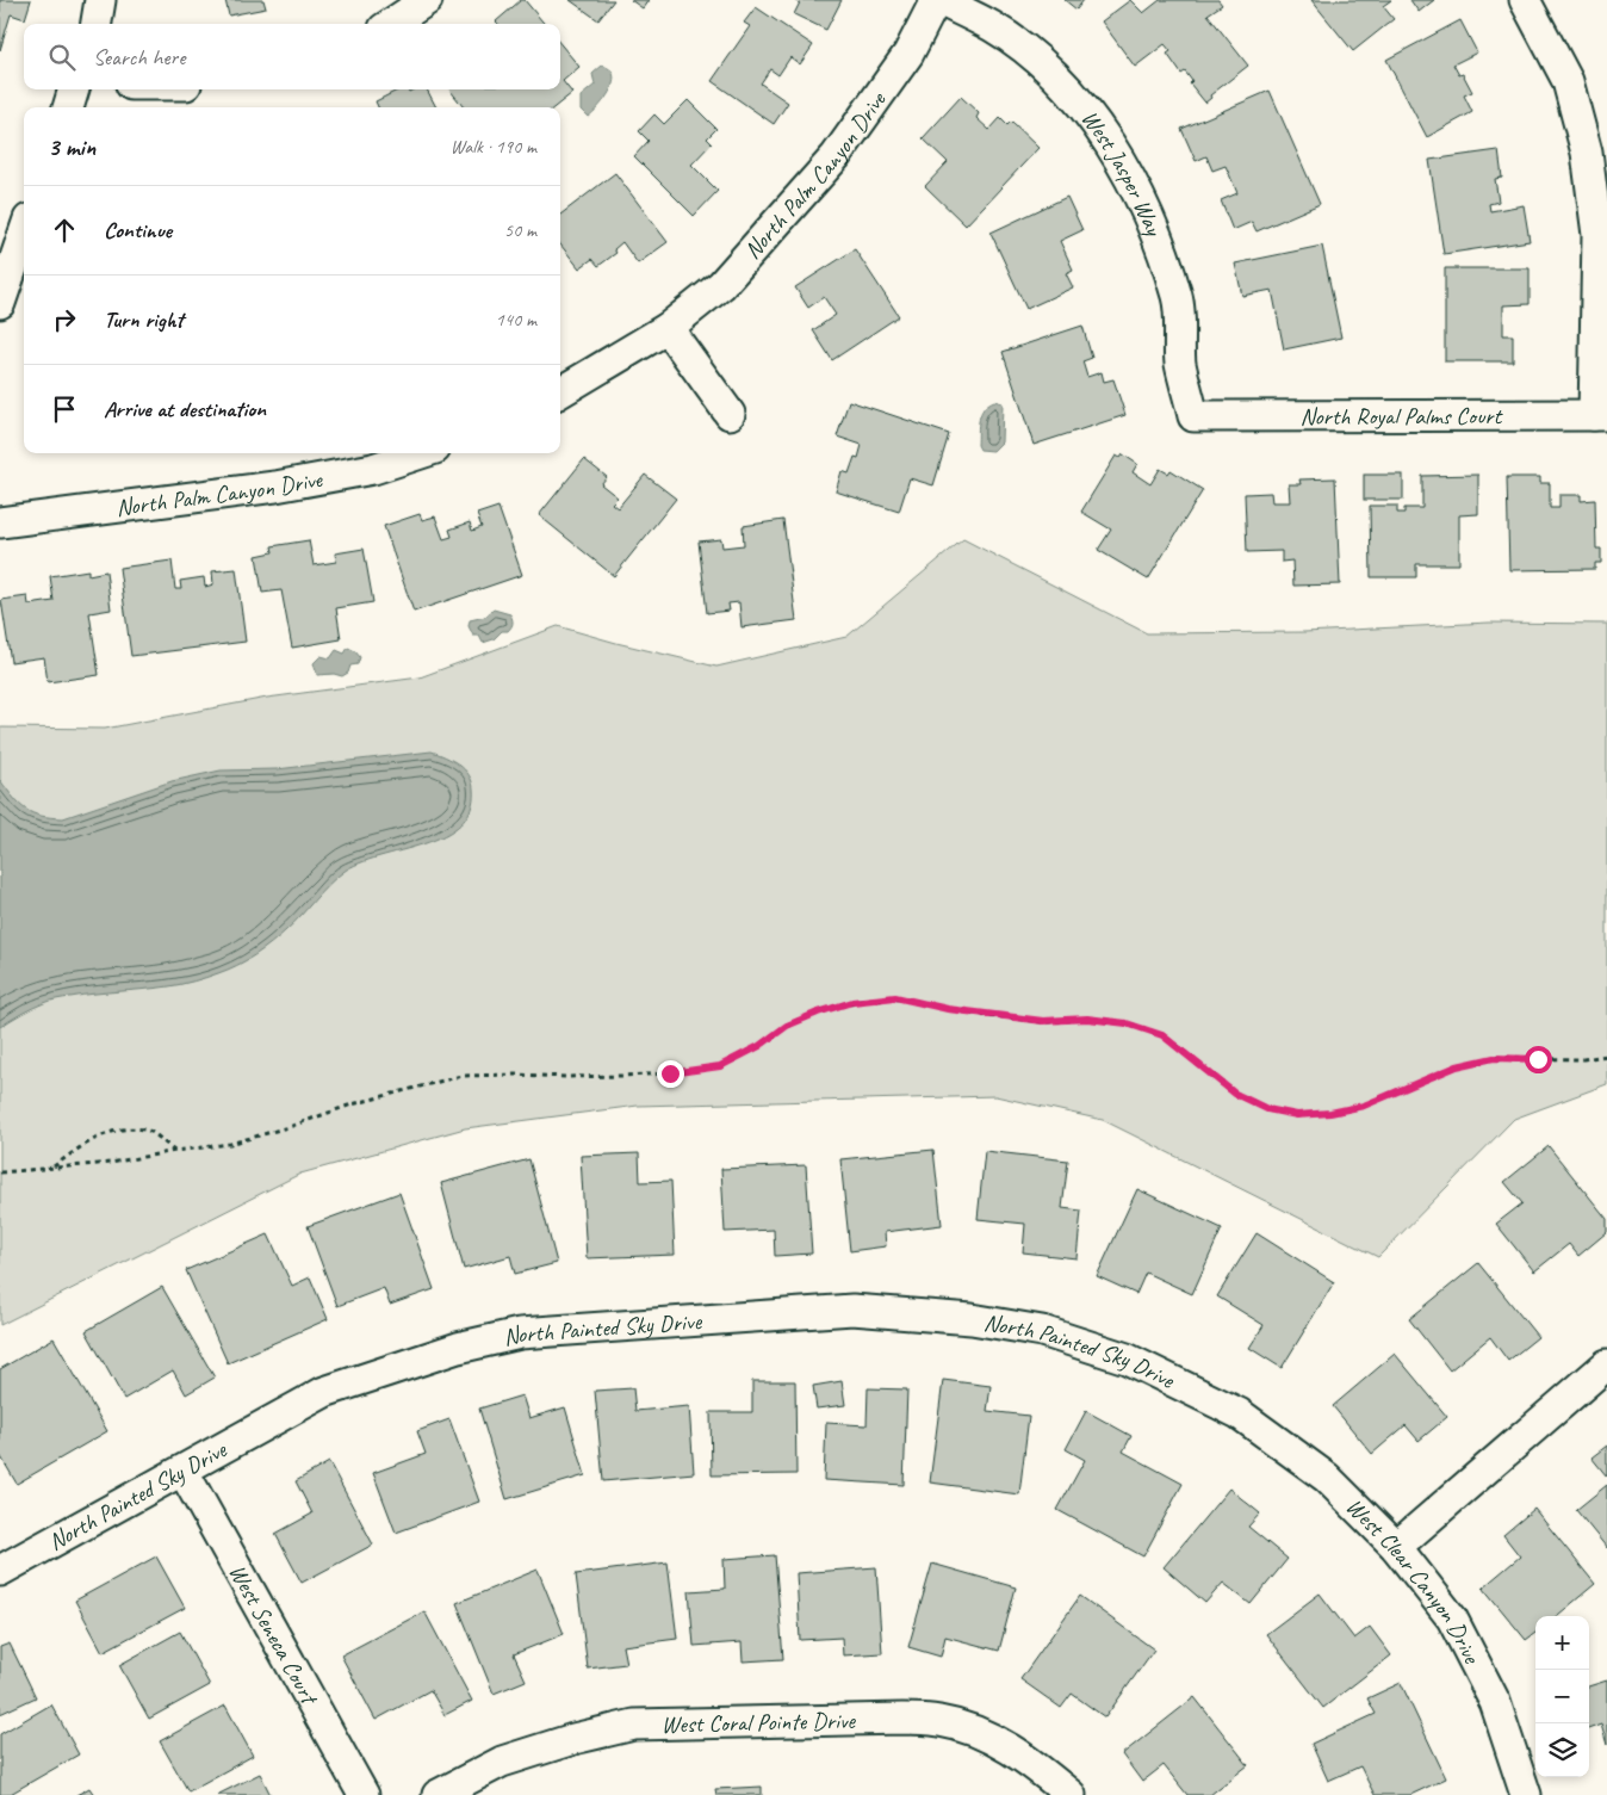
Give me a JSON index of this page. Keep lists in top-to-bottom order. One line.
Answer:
{"streets":{"street":["North Palm Canyon Drive","West Jasper Way","North Royal Palms Court","North Painted Sky Drive","West Clear Canyon Drive","West Seneca Court","West Coral Pointe Drive"]},"crossings":[["North Palm Canyon Drive","West Jasper Way"],["West Jasper Way","North Royal Palms Court"],["North Painted Sky Drive","West Clear Canyon Drive"],["North Painted Sky Drive","West Seneca Court"]],"page":{"search":"Search here","heading":["3 min","Walk · 190 m"],"list":[["Continue","50 m"],["Turn right","140 m"],"Arrive at destination"],"map_buttons":["+","−"]}}
